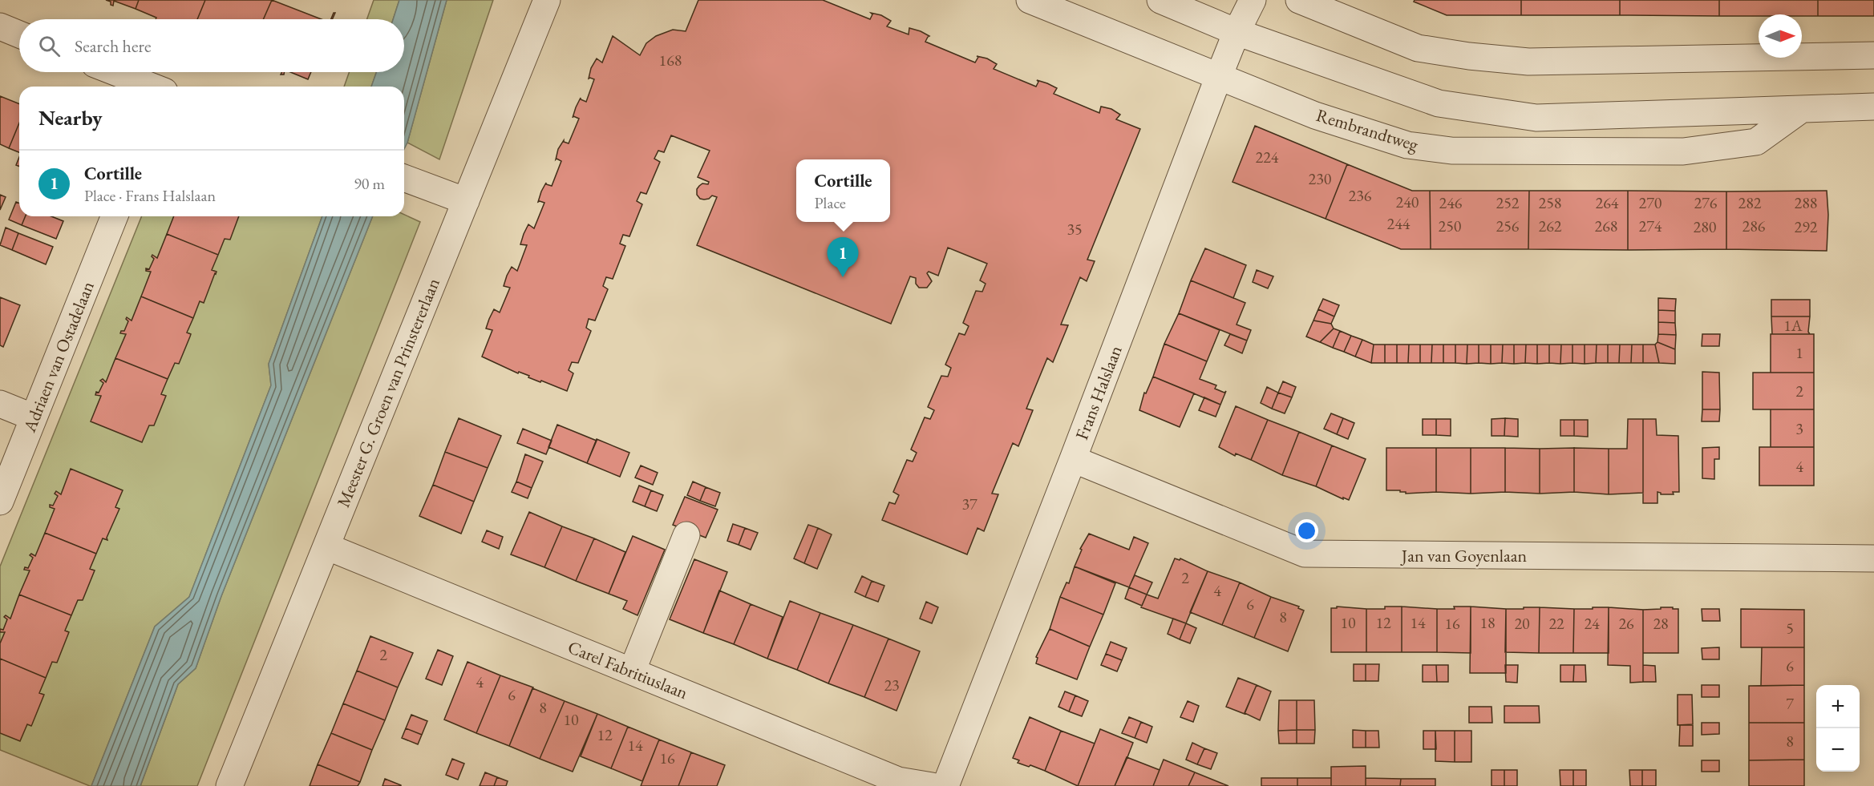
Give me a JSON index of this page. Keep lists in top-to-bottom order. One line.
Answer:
{"streets":{"street":["Rembrandtweg","Adriaen van Ostadelaan","Meester G. Groen van Prinstererlaan","Frans Halslaan","Jan van Goyenlaan","Carel Fabritiuslaan"]},"crossings":[["Rembrandtweg","Frans Halslaan"],["Meester G. Groen van Prinstererlaan","Carel Fabritiuslaan"],["Frans Halslaan","Jan van Goyenlaan"]],"house_numbers":["168","224","230","236","240","246","252","258","264","270","276","282","288","244","250","256","262","268","274","286","280","292","35","1A","1","2","3","4","37","2","4","6","8","10","12","14","18","16","20","22","24","26","28","5","2","6","4","23","6","7","8","10","12","8","14","16"],"north":"right","page":{"search":"Search here","heading":"Nearby","list":[{"mark":"1","name":"Cortille","note":"Place · Frans Halslaan","value":"90 m"}],"popup":["Cortille","Place"],"pins":"1","map_buttons":["+","−"]}}
